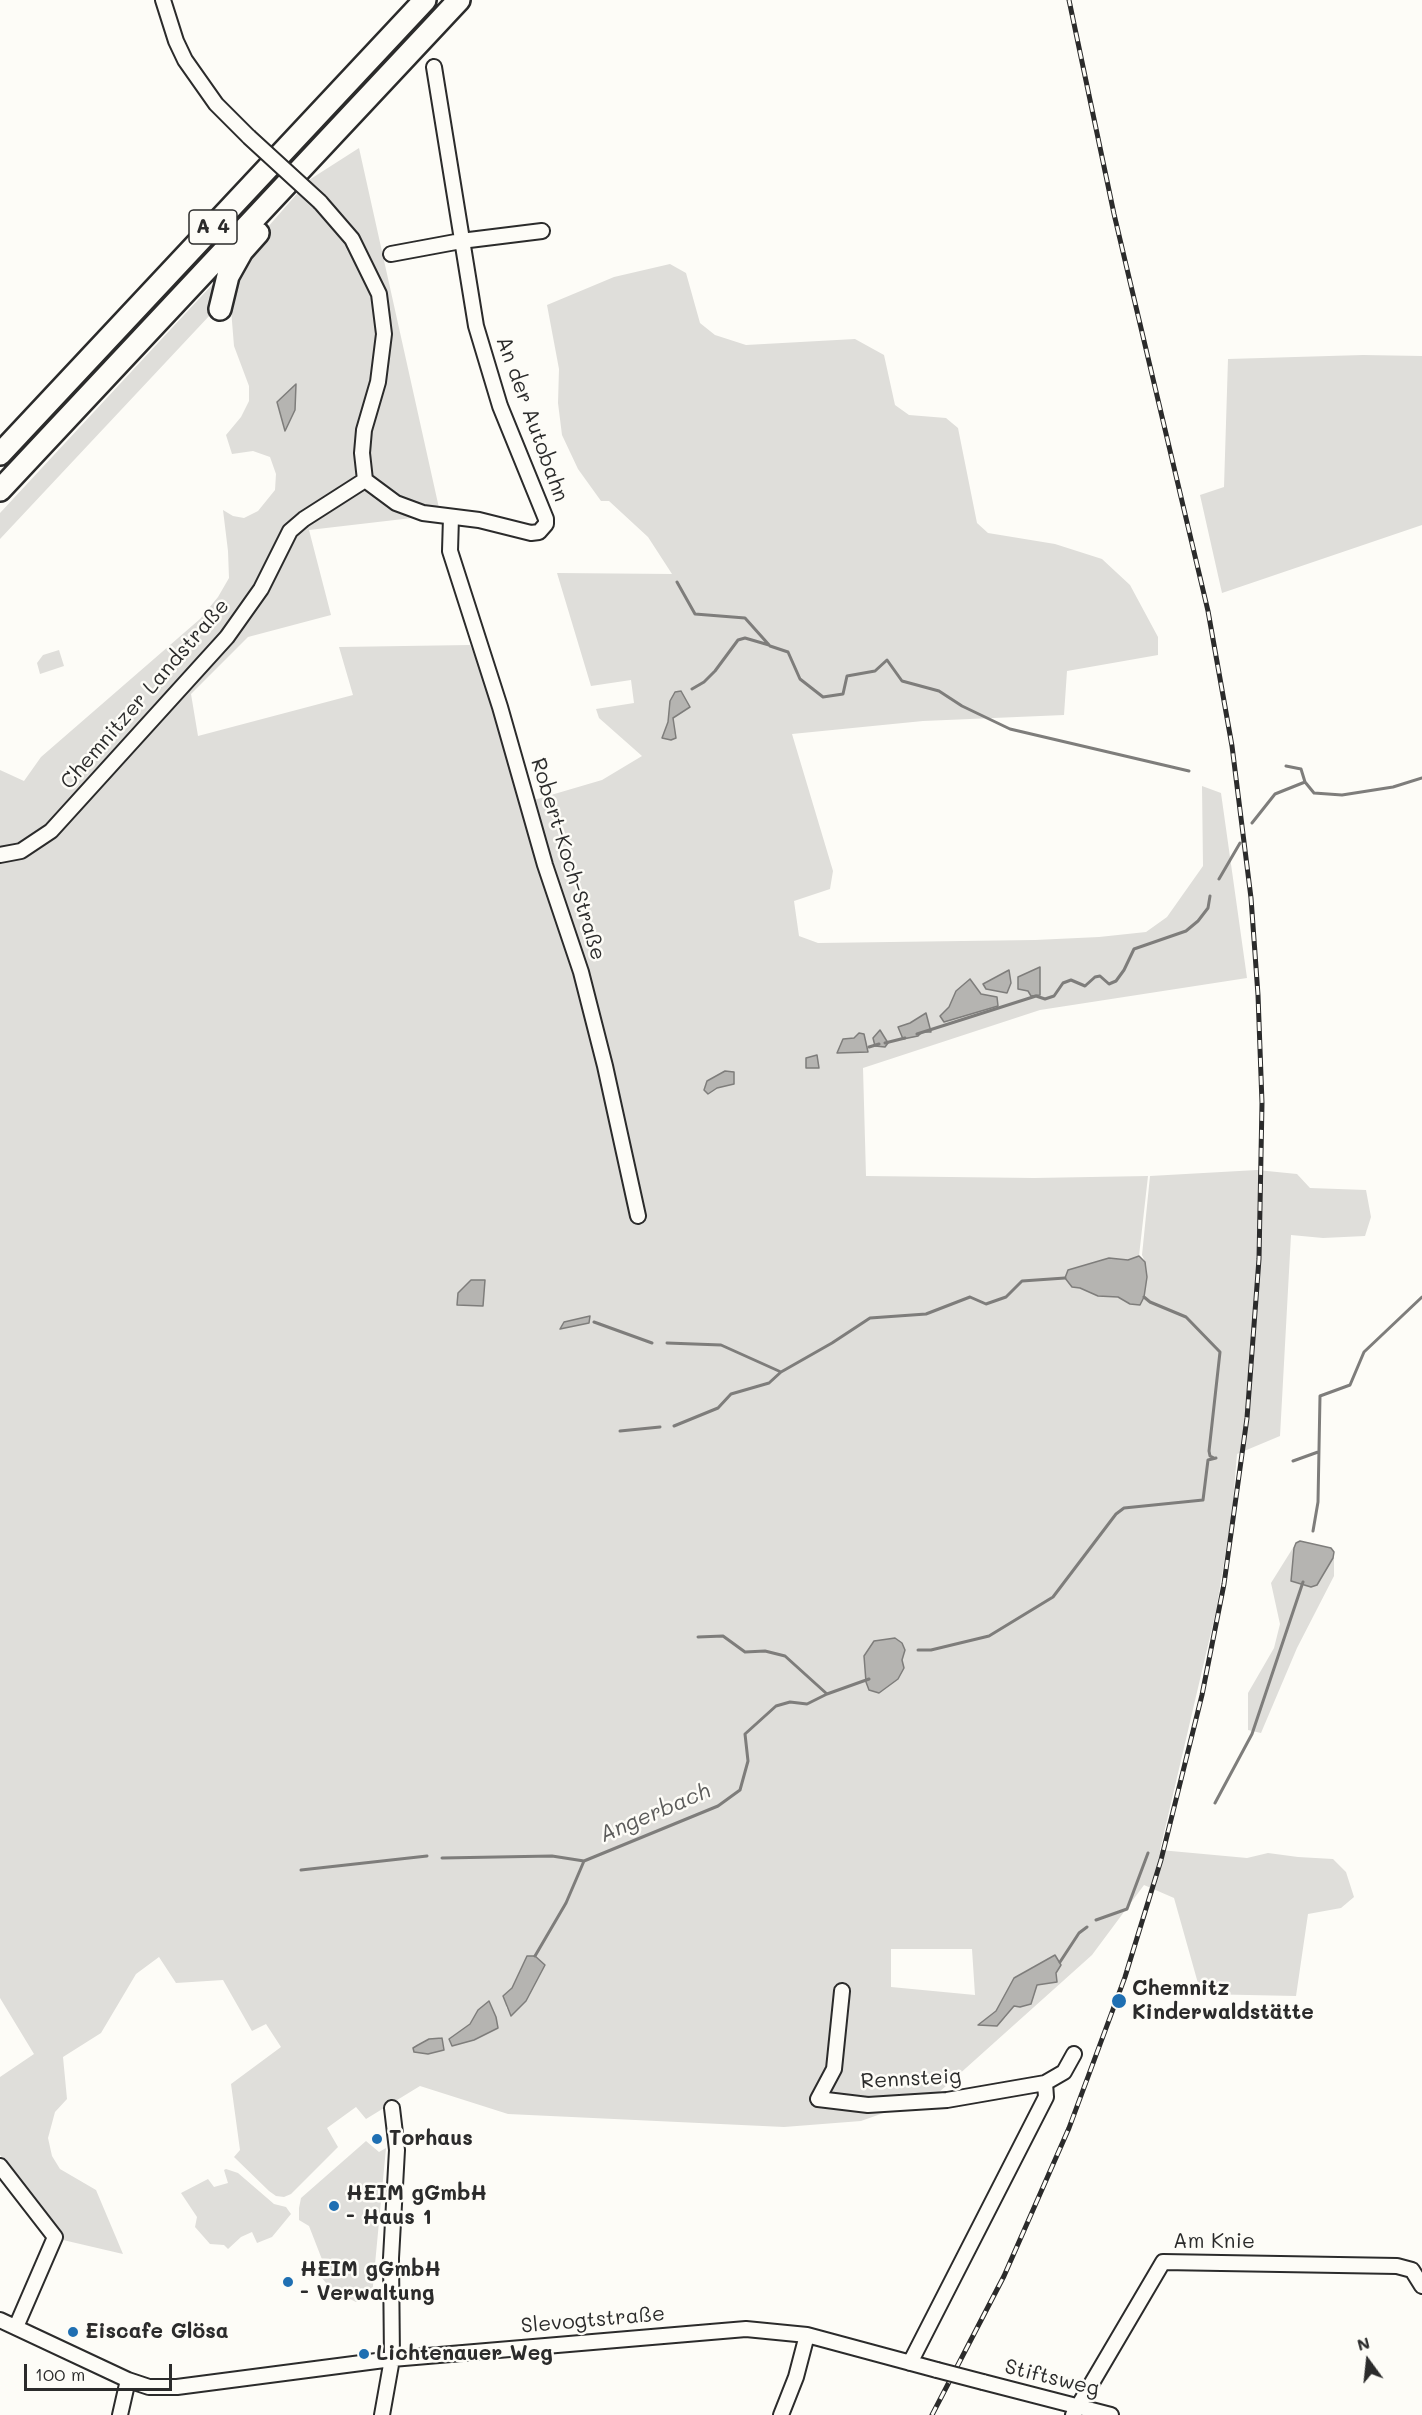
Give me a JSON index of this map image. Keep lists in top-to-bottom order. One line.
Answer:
{"streets":{"highway":["A 4"],"street":["An der Autobahn","Chemnitzer Landstraße","Robert-Koch-Straße","Rennsteig","Am Knie","Slevogtstraße","Stiftsweg"]},"crossings":[["An der Autobahn","Chemnitzer Landstraße"],["An der Autobahn","Robert-Koch-Straße"],["Am Knie","Stiftsweg"],["Slevogtstraße","Stiftsweg"]],"water":["Angerbach"],"places":["Chemnitz Kinderwaldstätte","Torhaus","HEIM gGmbH - Haus 1","HEIM gGmbH - Verwaltung","Eiscafe Glösa","Lichtenauer Weg"],"scale_bar":"100 m","north":"top"}
